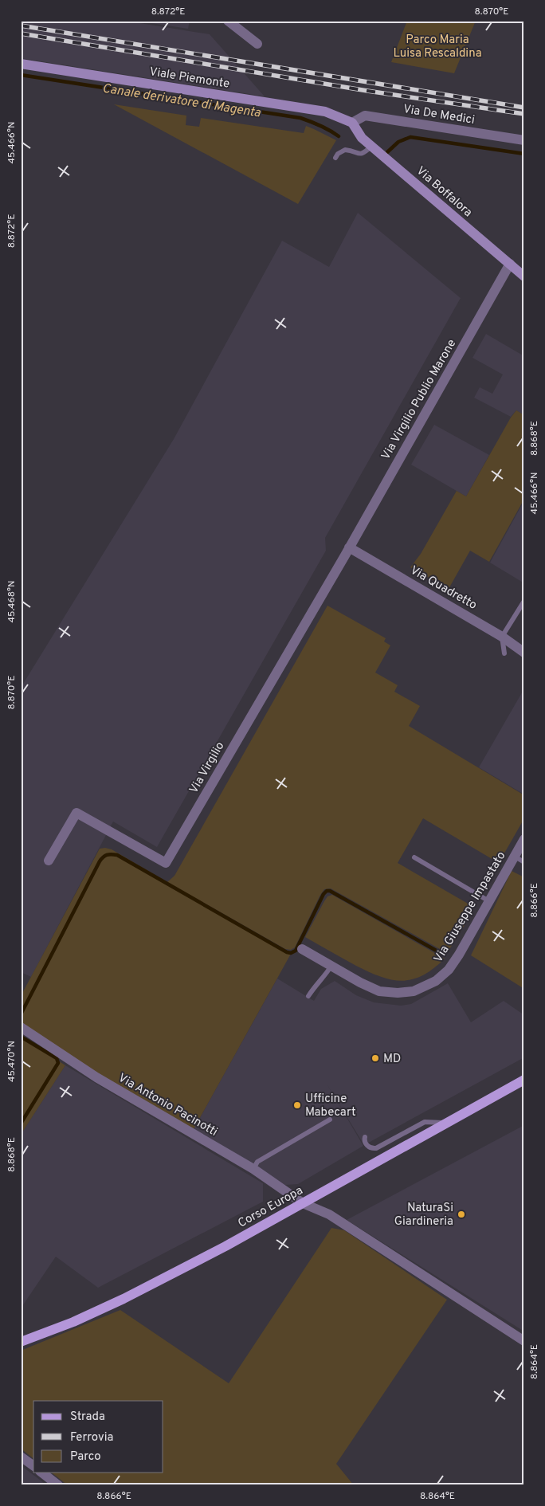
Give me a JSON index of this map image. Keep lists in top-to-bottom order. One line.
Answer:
{"streets":{"main road":["Corso Europa"],"street":["Viale Piemonte","Via De Medici","Via Boffalora","Via Virgilio Publio Marone","Via Quadretto","Via Virgilio","Via Giuseppe Impastato","Via Antonio Pacinotti"]},"crossings":[["Viale Piemonte","Via De Medici"],["Viale Piemonte","Via Boffalora"],["Via De Medici","Via Boffalora"],["Via Boffalora","Via Virgilio Publio Marone"],["Via Virgilio Publio Marone","Via Quadretto"],["Via Virgilio Publio Marone","Via Virgilio"],["Via Quadretto","Via Virgilio"],["Via Antonio Pacinotti","Corso Europa"]],"water":["Canale derivatore di Magenta"],"parks":["Parco Maria Luisa Rescaldina"],"places":["MD","Ufficine Mabecart","NaturaSi Giardineria"],"legend":["Strada","Ferrovia","Parco"],"coordinates":["8.872°E","8.870°E","45.466°N","8.868°E","45.468°N","8.866°E","45.470°N","8.864°E"]}
